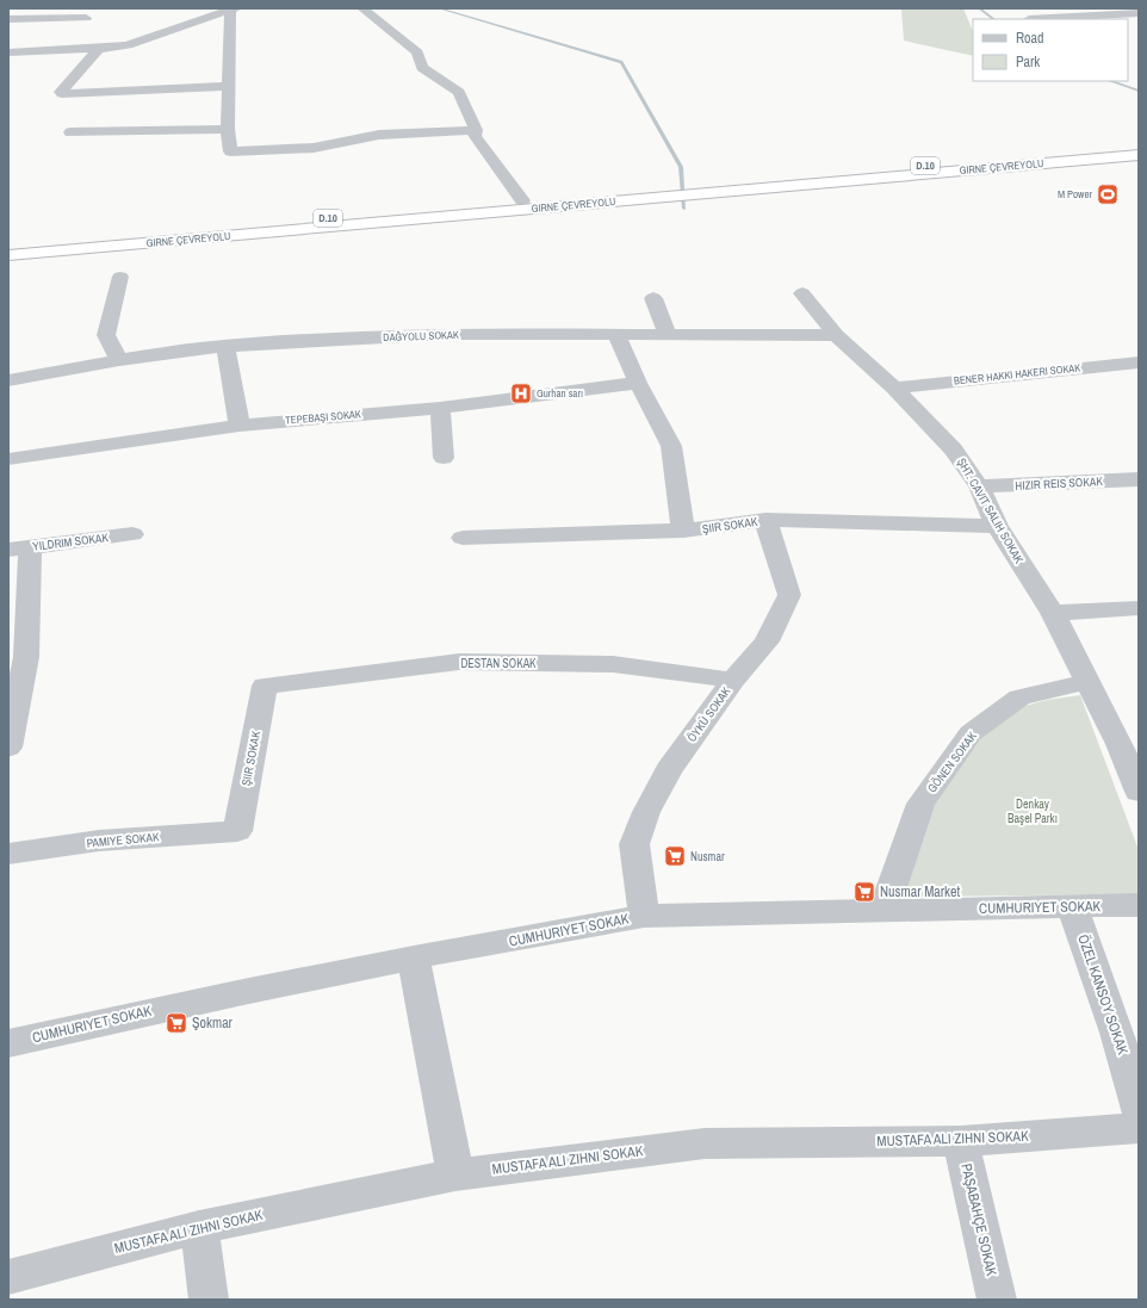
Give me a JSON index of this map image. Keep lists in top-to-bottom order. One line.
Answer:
{"streets":{"highway":["D.10","GIRNE ÇEVREYOLU"],"street":["DAĞYOLU SOKAK","ŞHT. CAVIT SALIH SOKAK","ŞIIR SOKAK","DESTAN SOKAK","ÖYKÜ SOKAK","GÖNEN SOKAK","PAMIYE SOKAK","CUMHURIYET SOKAK","ÖZEL KANSOY SOKAK","MUSTAFA ALI ZIHNI SOKAK","PAŞABAHÇE SOKAK"]},"crossings":[["DAĞYOLU SOKAK","ŞHT. CAVIT SALIH SOKAK"],["ŞHT. CAVIT SALIH SOKAK","ŞIIR SOKAK"],["ŞHT. CAVIT SALIH SOKAK","GÖNEN SOKAK"],["ŞIIR SOKAK","DESTAN SOKAK"],["ŞIIR SOKAK","ÖYKÜ SOKAK"],["ŞIIR SOKAK","PAMIYE SOKAK"],["DESTAN SOKAK","ÖYKÜ SOKAK"],["ÖYKÜ SOKAK","CUMHURIYET SOKAK"],["GÖNEN SOKAK","CUMHURIYET SOKAK"],["CUMHURIYET SOKAK","ÖZEL KANSOY SOKAK"],["MUSTAFA ALI ZIHNI SOKAK","PAŞABAHÇE SOKAK"]],"parks":["Denkay Başel Parkı"],"places":{"sports":["M Power"],"hospital":["Gurhan sarı"],"supermarket":["Nusmar","Nusmar Market","Şokmar"]},"legend":["Road","Park"]}
